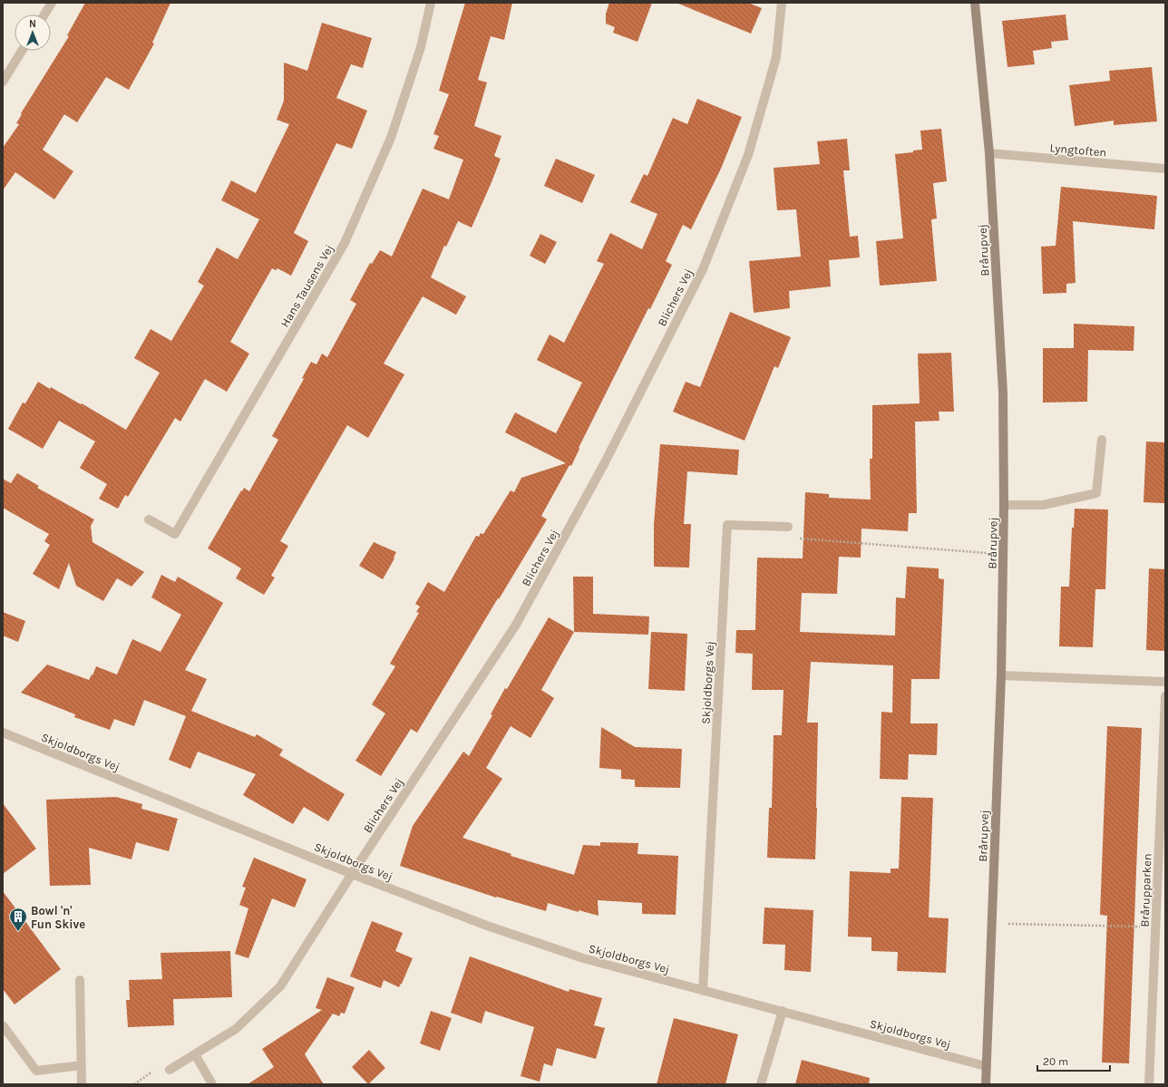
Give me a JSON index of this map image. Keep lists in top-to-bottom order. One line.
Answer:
{"streets":{"street":["Lyngtoften","Brårupvej","Hans Tausens Vej","Blichers Vej","Skjoldborgs Vej","Brårupparken"]},"crossings":[["Lyngtoften","Brårupvej"],["Brårupvej","Skjoldborgs Vej"],["Blichers Vej","Skjoldborgs Vej"]],"places":{"building":["Bowl 'n' Fun Skive"]},"scale_bar":"20 m","north":"top"}
